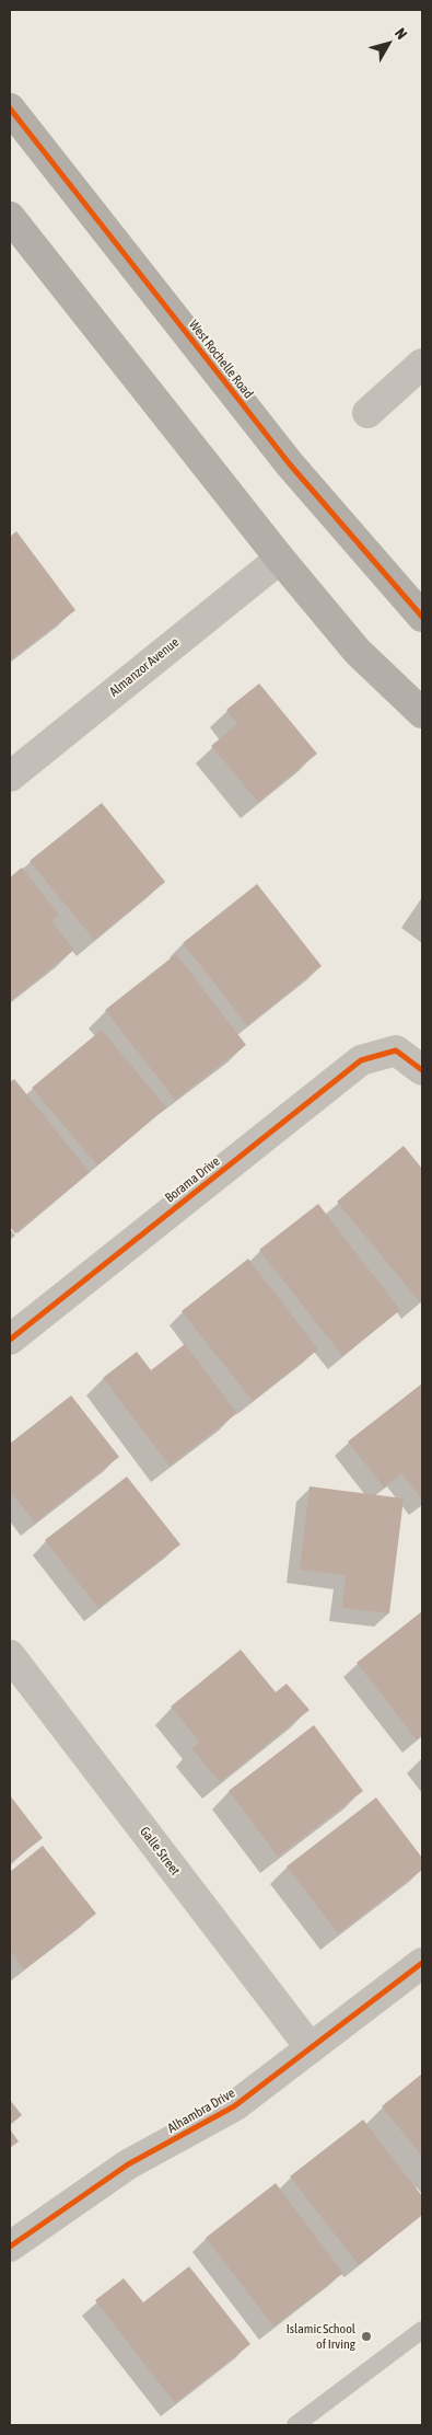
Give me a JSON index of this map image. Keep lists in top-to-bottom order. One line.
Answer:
{"streets":{"street":["West Rochelle Road","Almanzor Avenue","Borama Drive","Galle Street","Alhambra Drive"]},"crossings":[["Galle Street","Alhambra Drive"]],"places":["Islamic School of Irving"],"north":"top right"}
